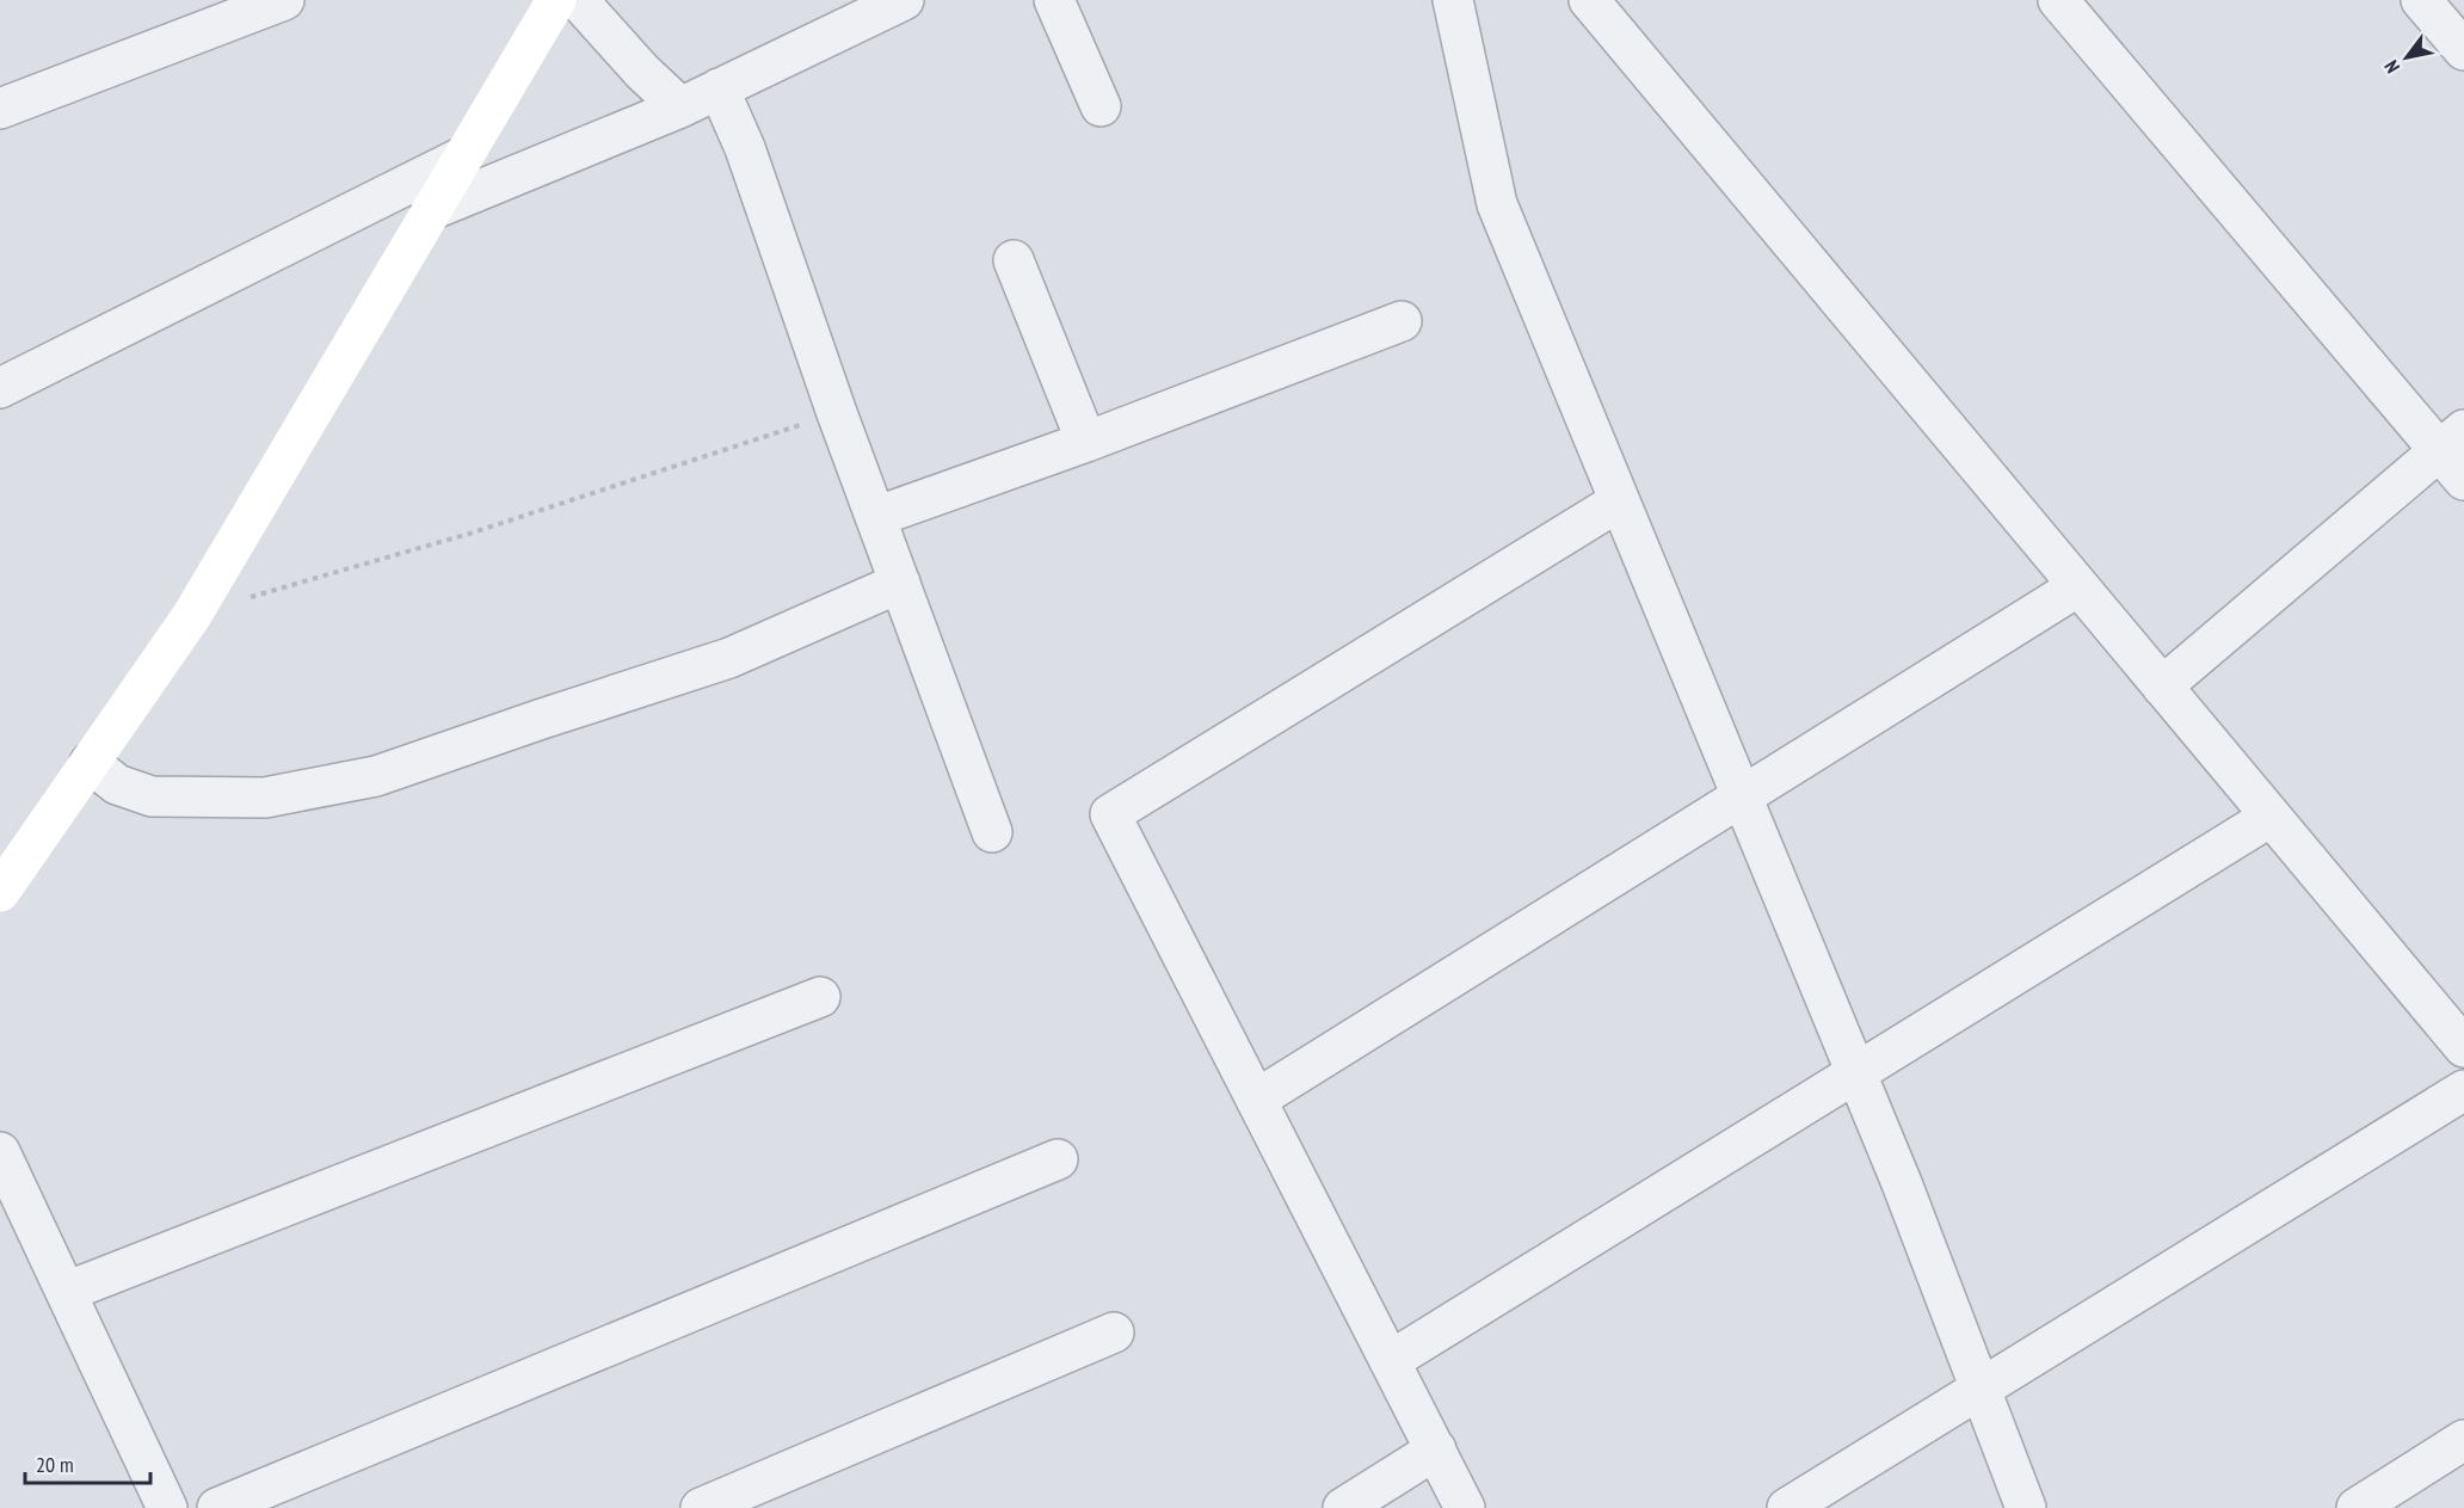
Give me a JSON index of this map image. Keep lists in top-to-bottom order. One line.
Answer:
{"scale_bar":"20 m","north":"bottom left"}
